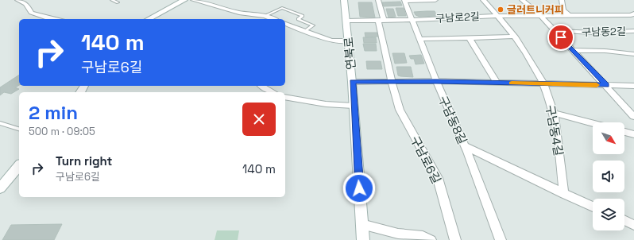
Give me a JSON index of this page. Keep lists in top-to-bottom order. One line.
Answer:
{"streets":{"main road":["연북로"],"street":["구남로2길","구남동2길","구남동8길","구남동4길","구남로6길"]},"crossings":[["구남로2길","연북로"],["구남로2길","구남동8길"],["구남로2길","구남동4길"],["구남로2길","구남로6길"]],"places":["글러트니커피"],"north":"bottom right","page":{"turn":["140 m","구남로6길"],"heading":["2 min","500 m · 09:05"],"list":[{"name":"Turn right","note":"구남로6길","value":"140 m"}]}}
